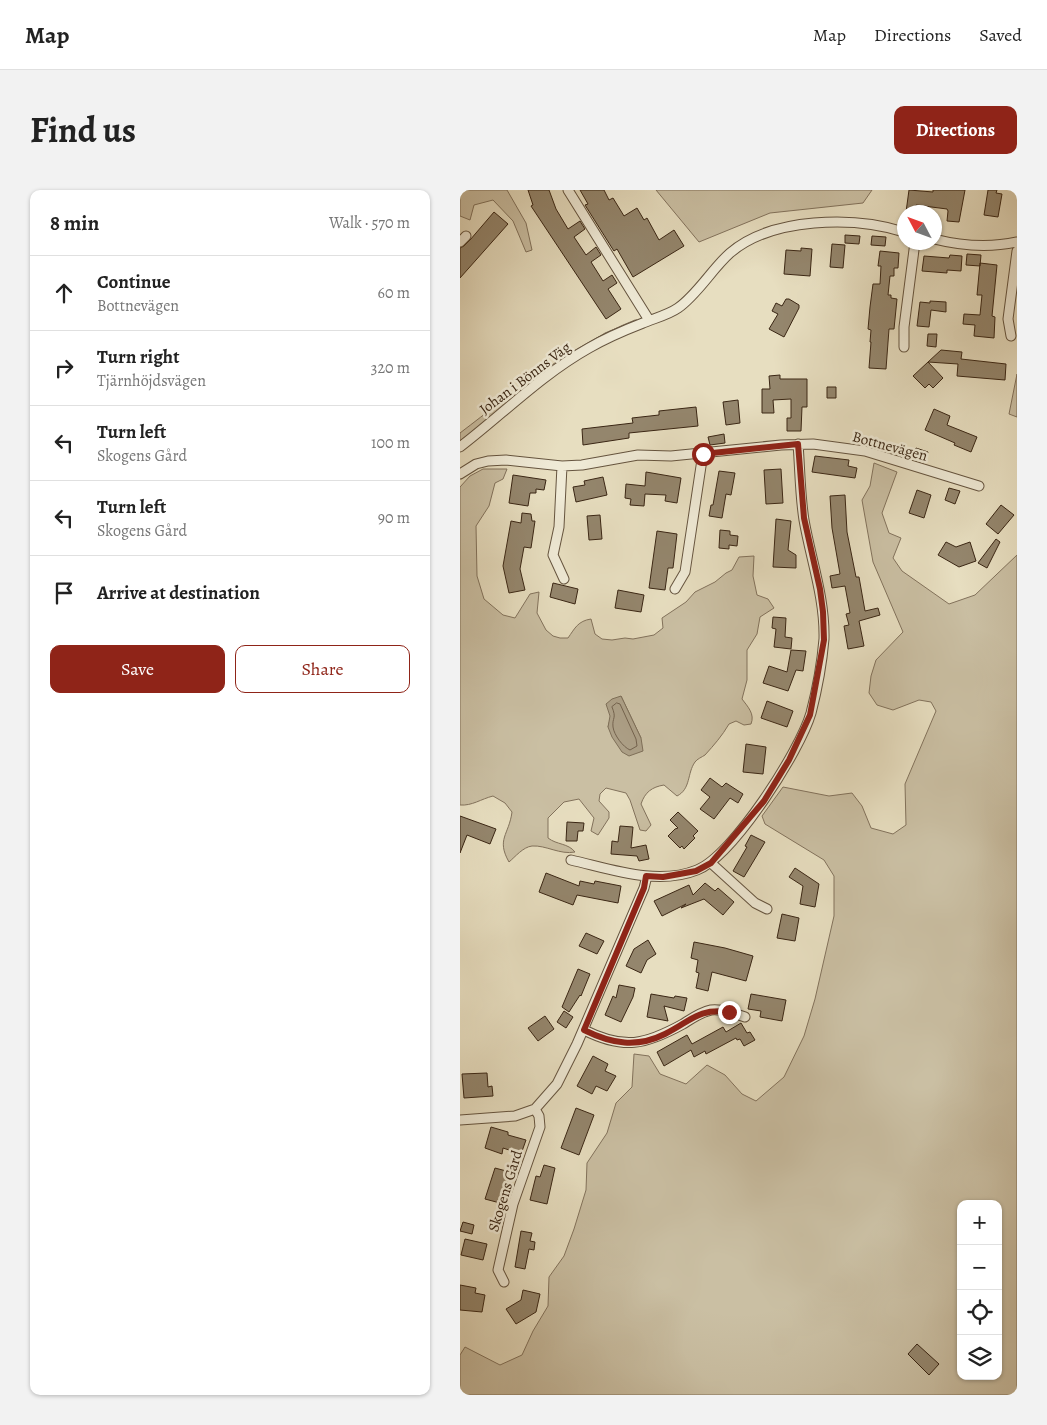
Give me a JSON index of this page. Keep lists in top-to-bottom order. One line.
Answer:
{"streets":{"street":["Johan i Bönns Väg","Bottnevägen","Skogens Gård"]},"north":"top left","page":{"header":"Map","nav":["Map","Directions","Saved"],"title":"Find us","buttons":["Directions",["Save","Share"]],"heading":["8 min","Walk · 570 m"],"list":[["Continue","Bottnevägen","60 m"],["Turn right","Tjärnhöjdsvägen","320 m"],["Turn left","Skogens Gård","100 m"],["Turn left","Skogens Gård","90 m"],"Arrive at destination"],"map_buttons":["+","−"]}}
